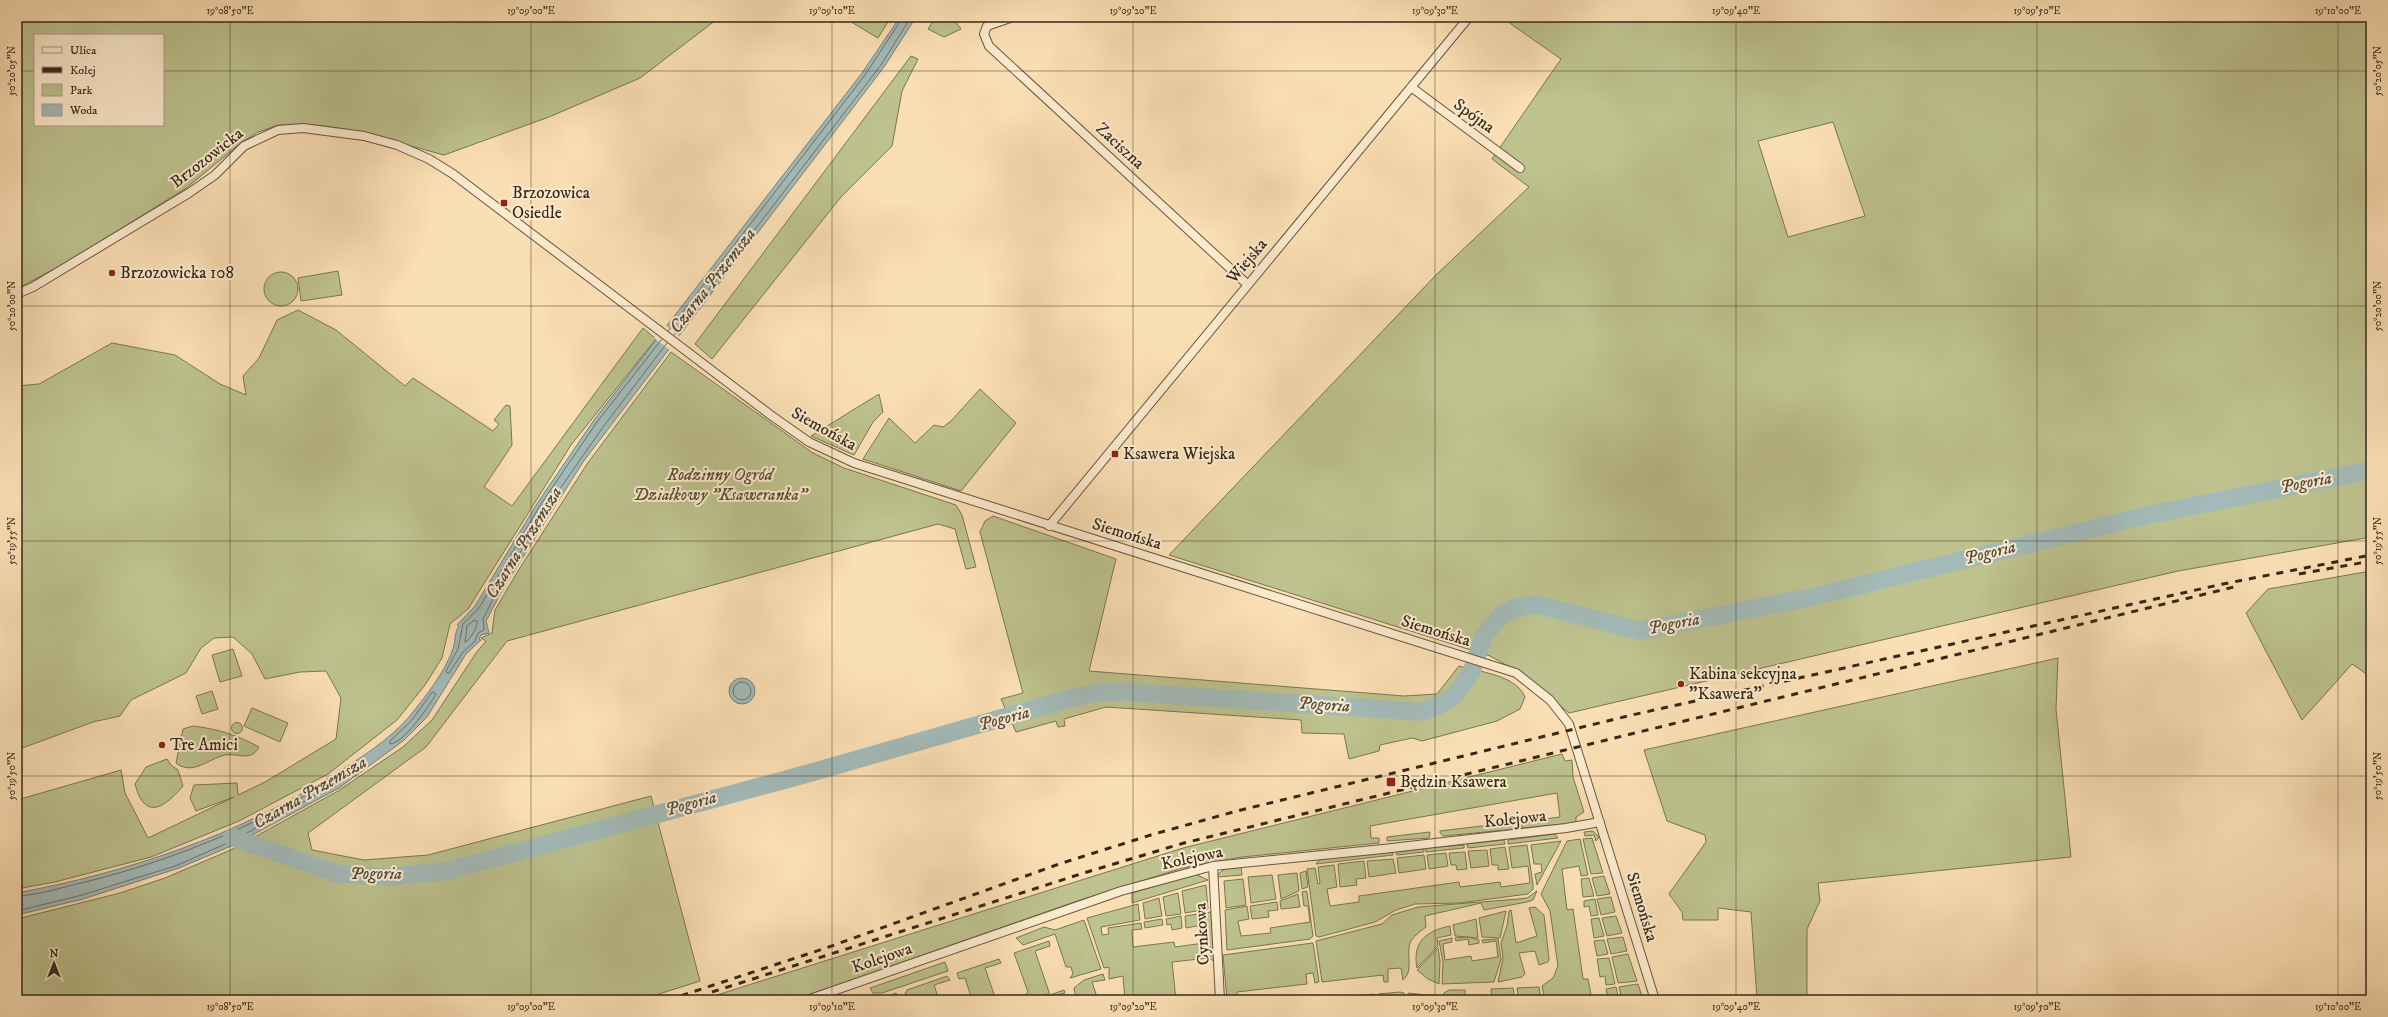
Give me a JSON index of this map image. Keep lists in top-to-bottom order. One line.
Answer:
{"streets":{"street":["Spójna","Zaciszna","Brzozowicka","Wiejska","Siemońska","Kolejowa","Cynkowa"]},"crossings":[["Spójna","Wiejska"],["Zaciszna","Wiejska"],["Brzozowicka","Siemońska"],["Wiejska","Siemońska"],["Siemońska","Kolejowa"],["Kolejowa","Cynkowa"]],"water":["Czarna Przemsza","Pogoria"],"parks":["Rodzinny Ogród Działkowy \"Ksaweranka\""],"places":{"transit":["Brzozowica Osiedle","Ksawera Wiejska","Będzin Ksawera"],"other":["Brzozowicka 108","Kabina sekcyjna \"Ksawera\"","Tre Amici"]},"legend":["Ulica","Kolej","Park","Woda"],"north":"top","coordinates":["19°08'50\"E","19°09'00\"E","19°09'10\"E","19°09'20\"E","19°09'30\"E","19°09'40\"E","19°09'50\"E","19°10'00\"E","50°20'05\"N","50°20'00\"N","50°19'55\"N","50°19'50\"N"]}
